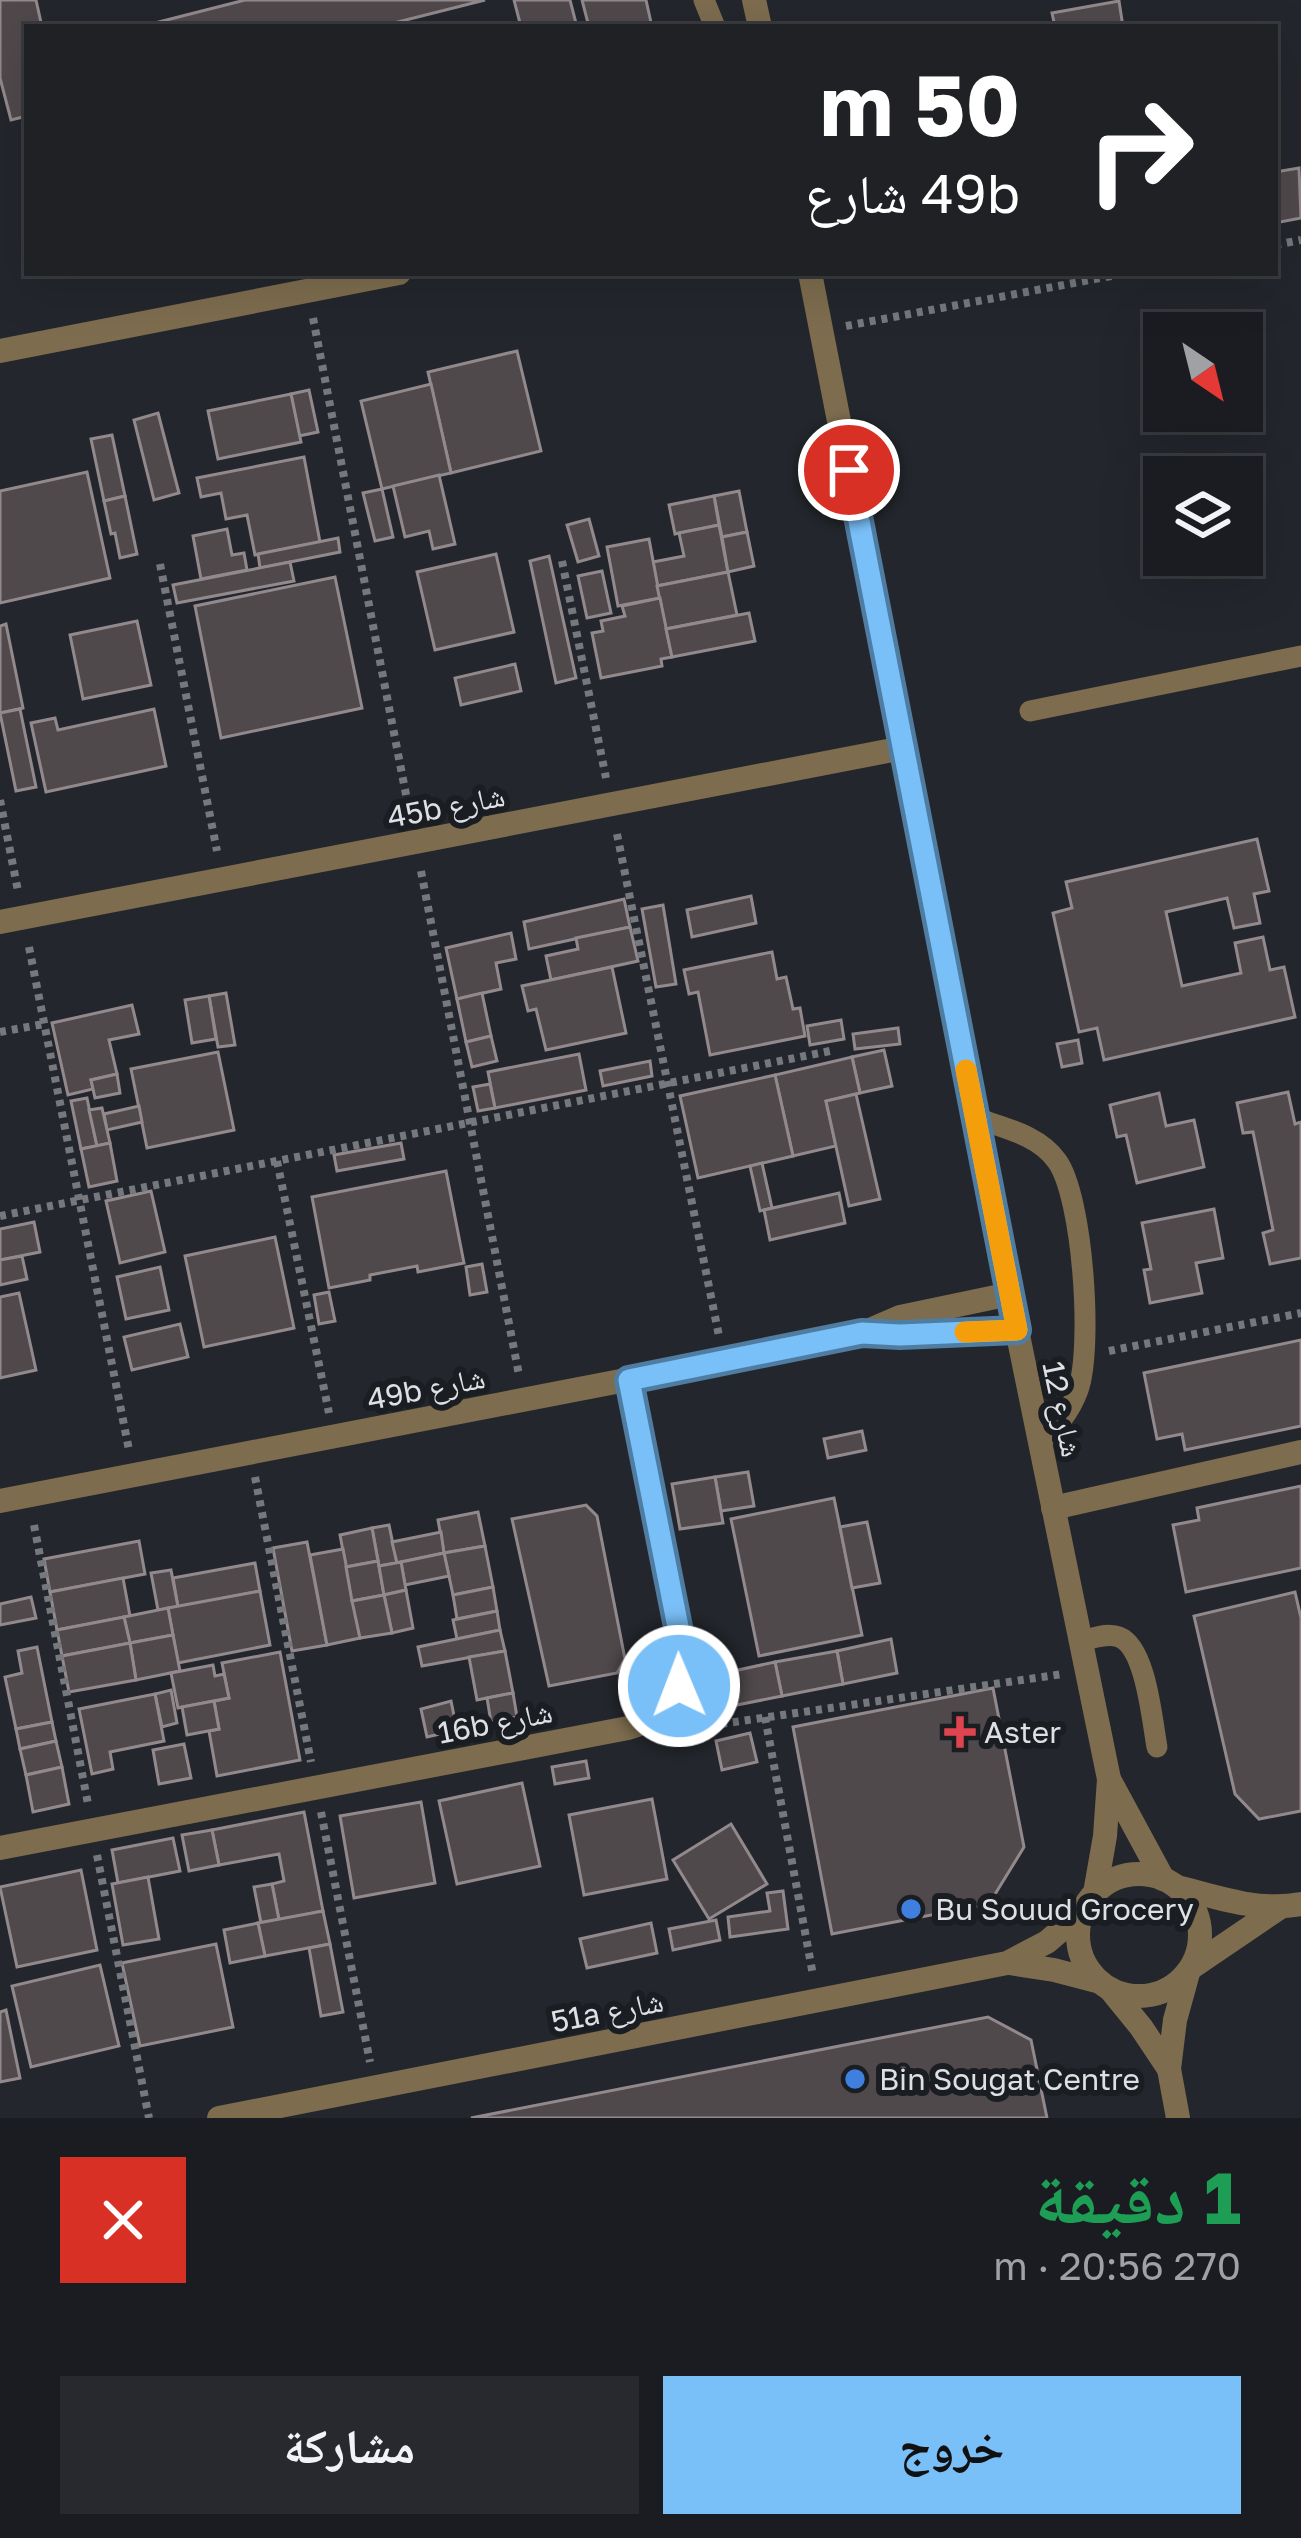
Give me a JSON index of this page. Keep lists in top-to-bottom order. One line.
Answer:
{"streets":{"street":["45b شارع","49b شارع","شارع 12","16b شارع","51a شارع"]},"crossings":[["45b شارع","شارع 12"],["49b شارع","شارع 12"],["شارع 12","51a شارع"]],"places":{"health":["Aster"],"other":["Bu Souud Grocery","Bin Sougat Centre"]},"north":"bottom right","page":{"turn":["50 m","49b شارع"],"heading":["1 دقيقة","270 m · 20:56"],"buttons":["خروج","مشاركة"]}}
